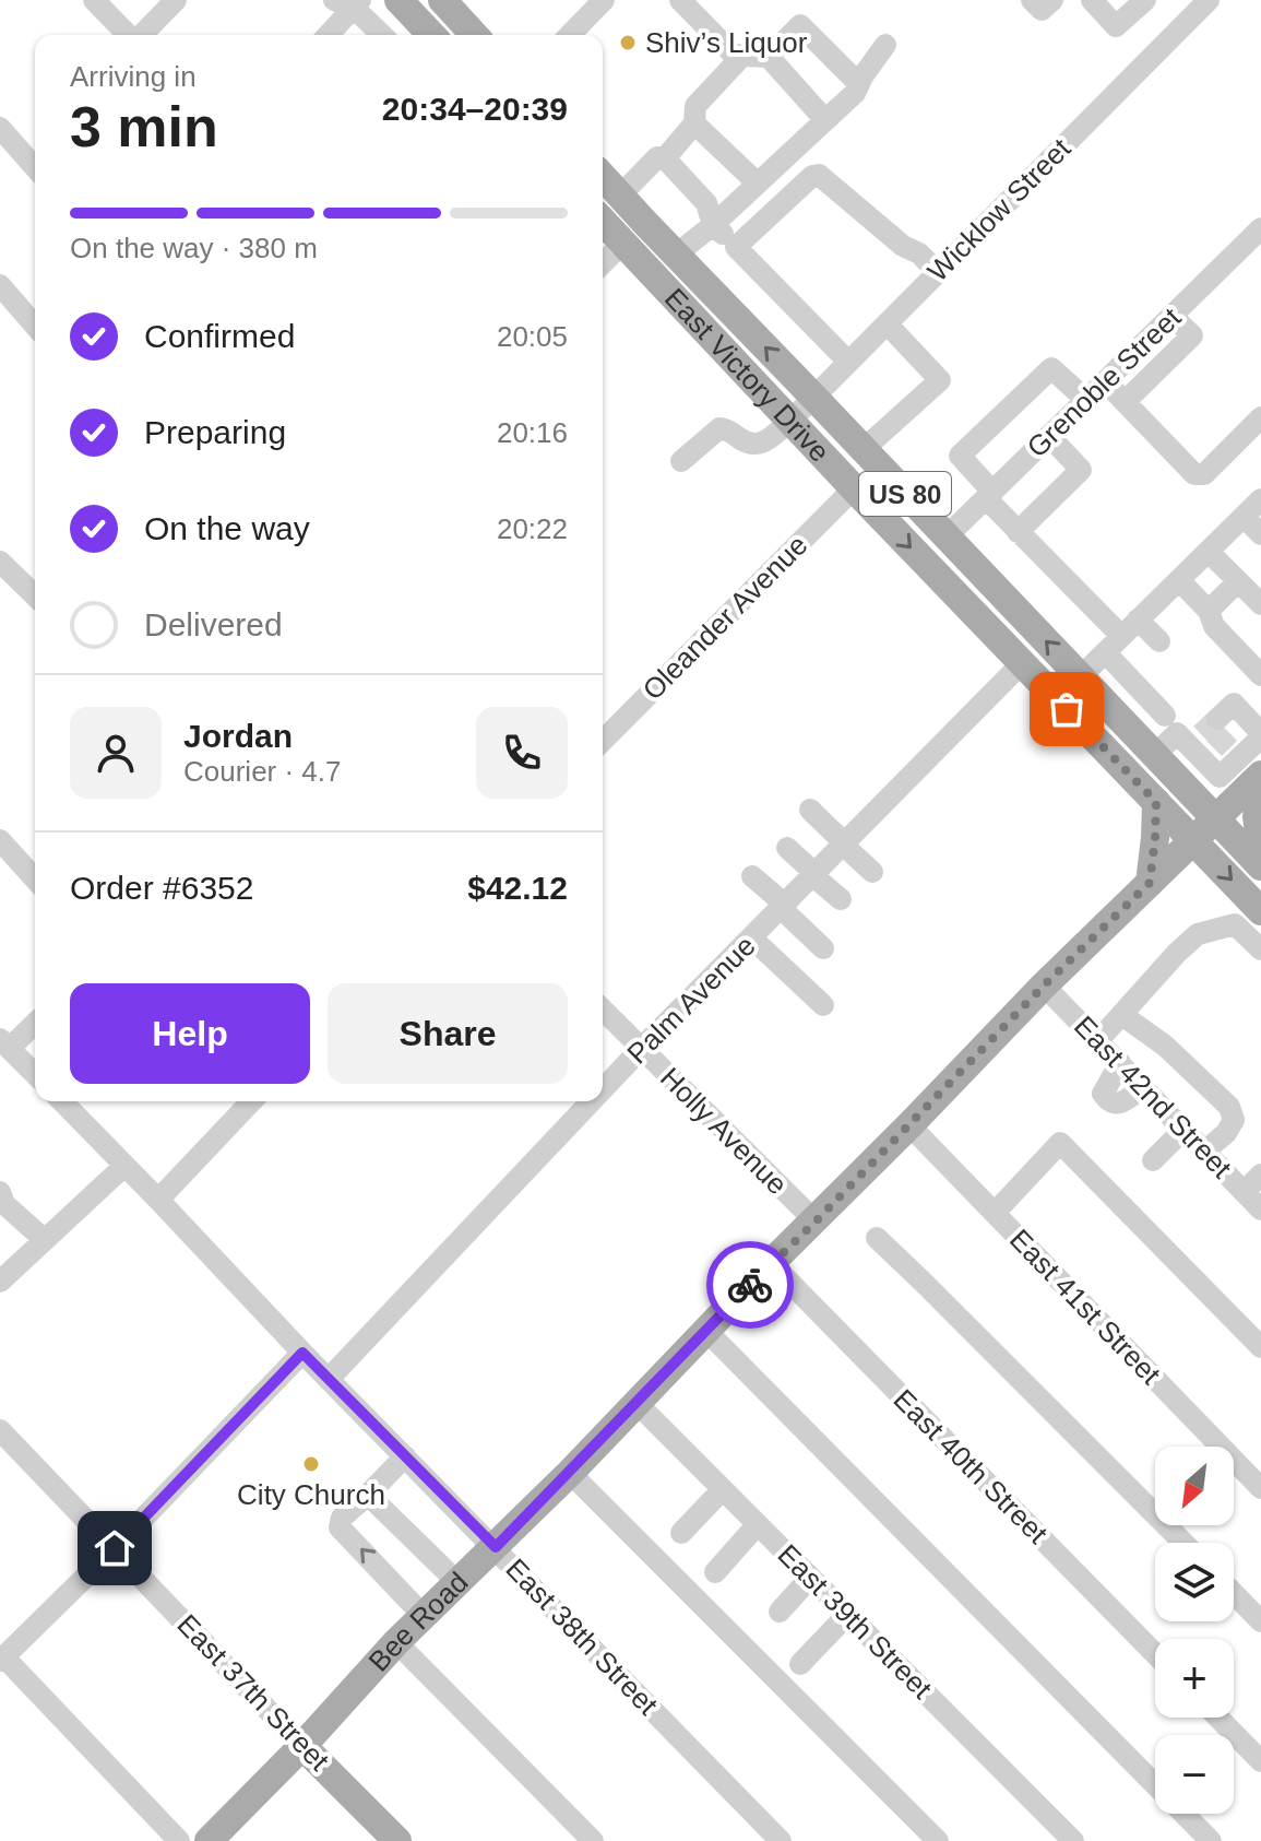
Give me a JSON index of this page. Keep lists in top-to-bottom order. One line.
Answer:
{"streets":{"main road":["East Victory Drive","US 80","Bee Road","East 37th Street"],"street":["Wicklow Street","Grenoble Street","Oleander Avenue","Palm Avenue","East 42nd Street","Holly Avenue","East 41st Street","East 40th Street","East 39th Street","East 38th Street"]},"crossings":[["Wicklow Street","East Victory Drive"],["East Victory Drive","Grenoble Street"],["East Victory Drive","Oleander Avenue"],["East Victory Drive","Palm Avenue"],["East Victory Drive","Bee Road"],["Palm Avenue","Holly Avenue"],["Palm Avenue","East 38th Street"],["East 42nd Street","Bee Road"],["Holly Avenue","Bee Road"],["East 41st Street","Bee Road"],["East 40th Street","Bee Road"],["East 39th Street","Bee Road"],["Bee Road","East 38th Street"],["Bee Road","East 37th Street"]],"places":["Shiv’s Liquor","City Church"],"north":"bottom left","page":{"heading":["3 min","Arriving in","20:34–20:39"],"panel":["Jordan","Courier · 4.7","Order #6352","$42.12"],"bar":"On the way · 380 m","list":[["Confirmed","20:05"],["Preparing","20:16"],["On the way","20:22"],"Delivered"],"buttons":["Help","Share"],"map_buttons":["+","−"]}}
